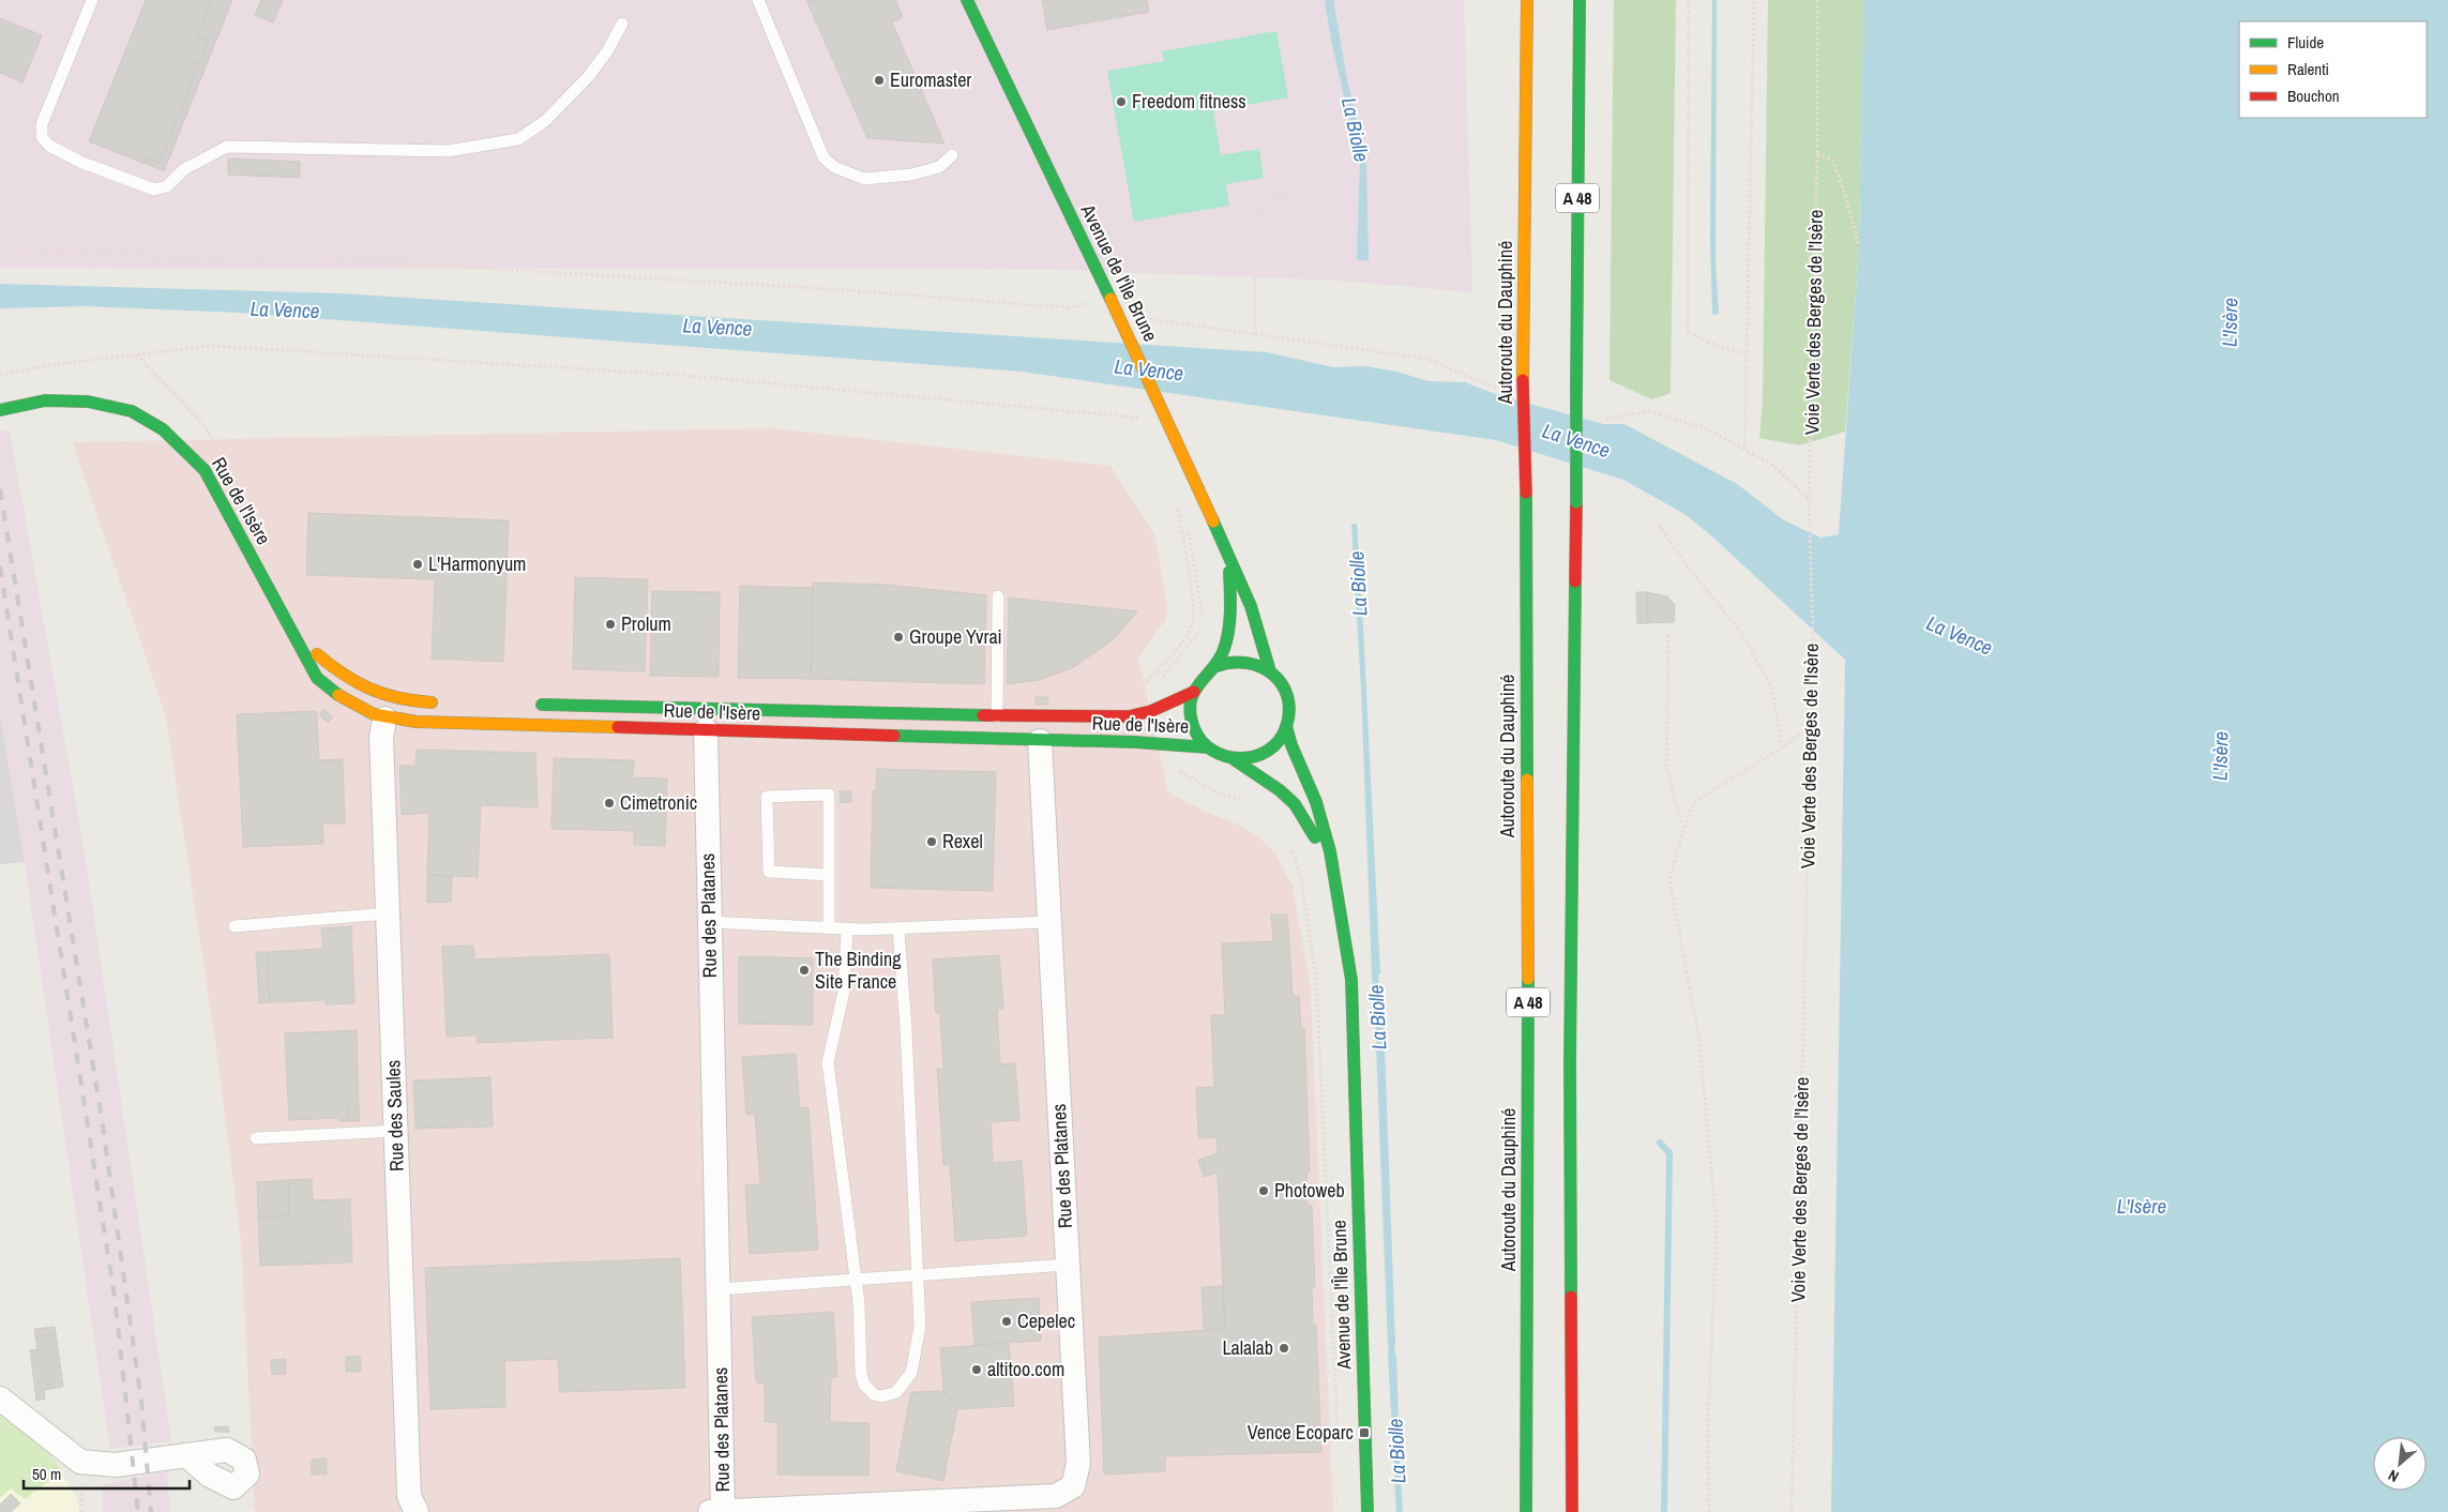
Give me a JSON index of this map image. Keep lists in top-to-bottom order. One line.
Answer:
{"streets":{"main road":["A 48","Avenue de l'Île Brune","Autoroute du Dauphiné","Rue de l'Isère"],"street":["Rue des Platanes","Rue des Saules"],"path":["Voie Verte des Berges de l'Isère"]},"crossings":[["Avenue de l'Île Brune","Rue de l'Isère"],["Rue de l'Isère","Rue des Platanes"],["Rue de l'Isère","Rue des Saules"]],"water":["La Biolle","La Vence","L'Isère"],"places":{"other":["Euromaster","Freedom fitness","L'Harmonyum","Prolum","Groupe Yvrai","Cimetronic","Rexel","The Binding Site France","Photoweb","Cepelec","Lalalab","altitoo.com"],"transit":["Vence Ecoparc"]},"legend":["Fluide","Ralenti","Bouchon"],"scale_bar":"50 m","north":"bottom left"}
